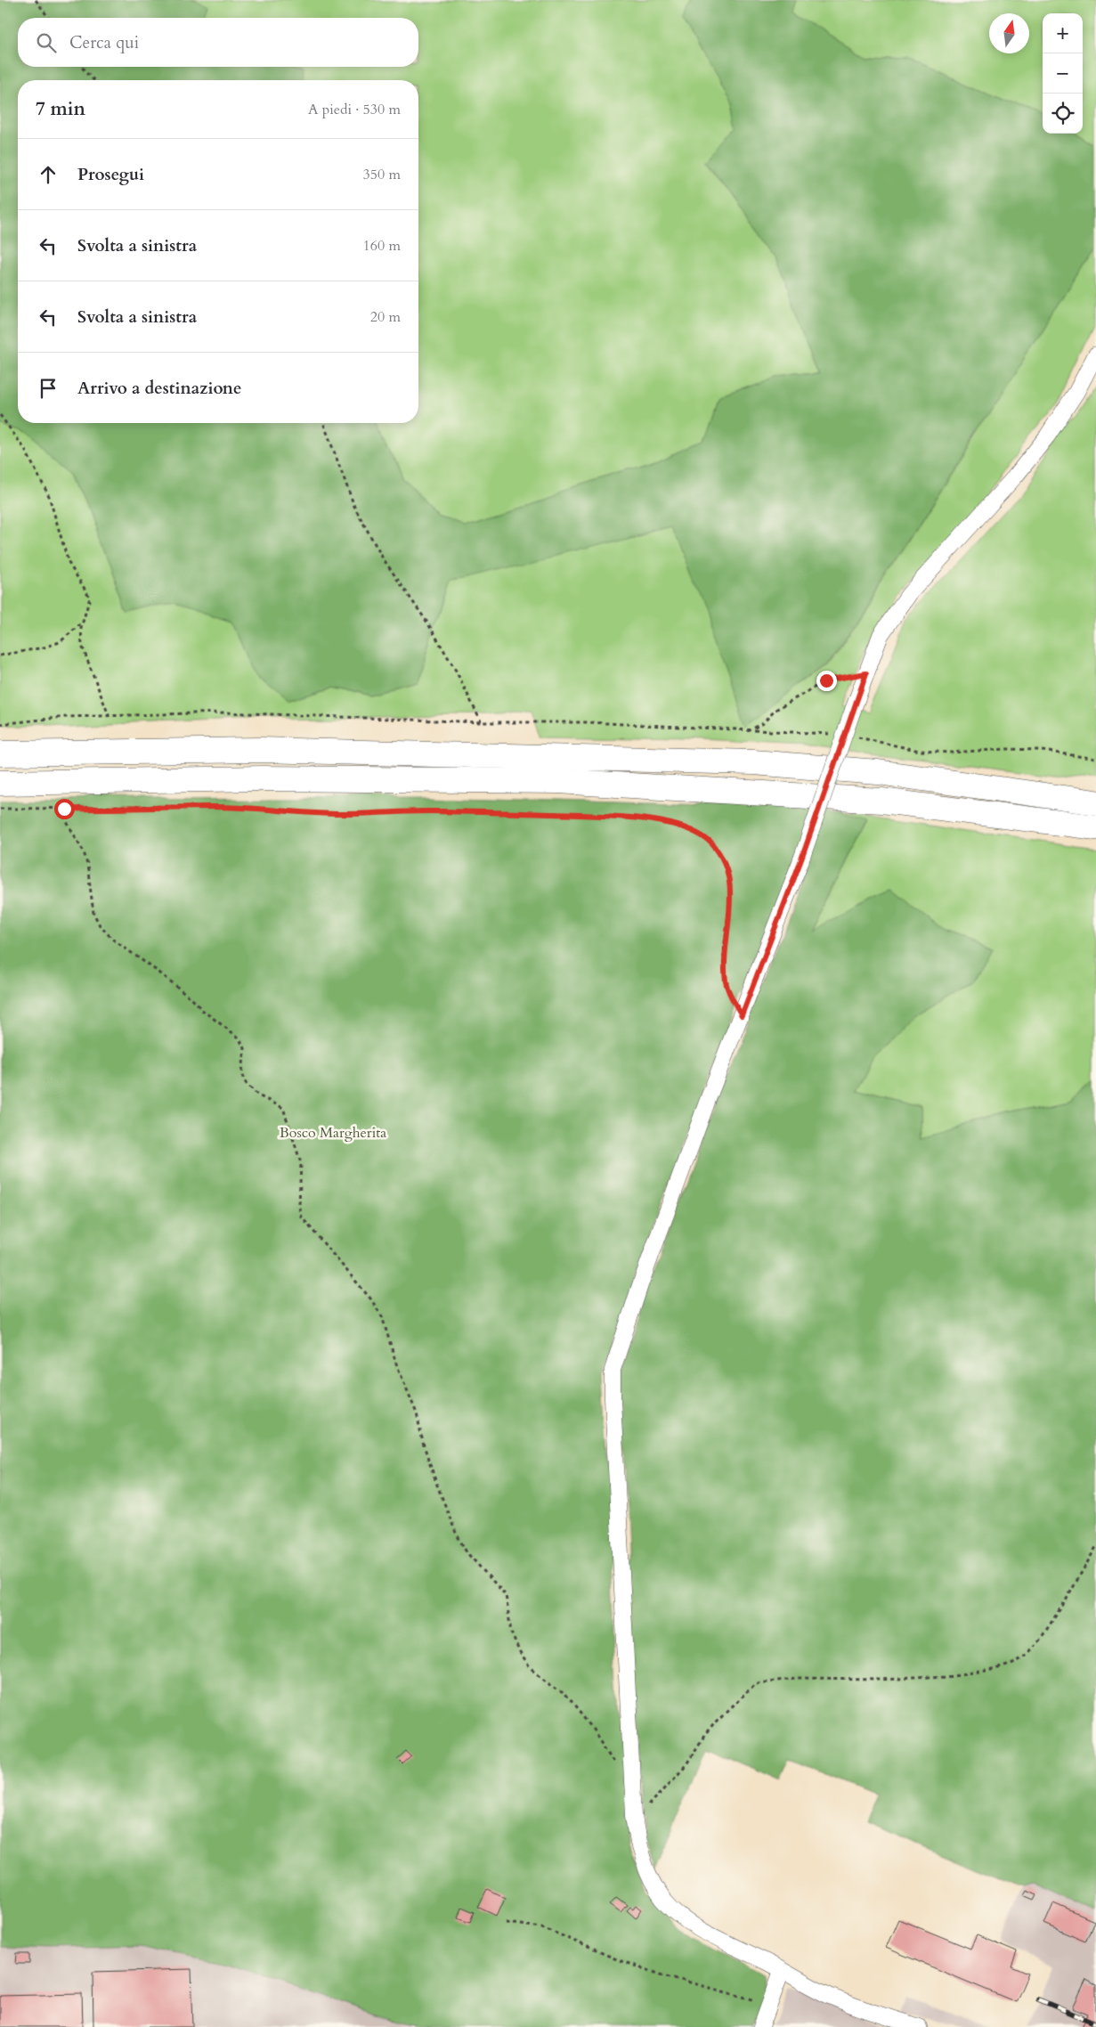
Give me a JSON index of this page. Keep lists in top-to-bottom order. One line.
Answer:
{"parks":["Bosco Margherita"],"north":"top","page":{"map_buttons":["+","−"],"search":"Cerca qui","heading":["7 min","A piedi · 530 m"],"list":[["Prosegui","350 m"],["Svolta a sinistra","160 m"],["Svolta a sinistra","20 m"],"Arrivo a destinazione"]}}
